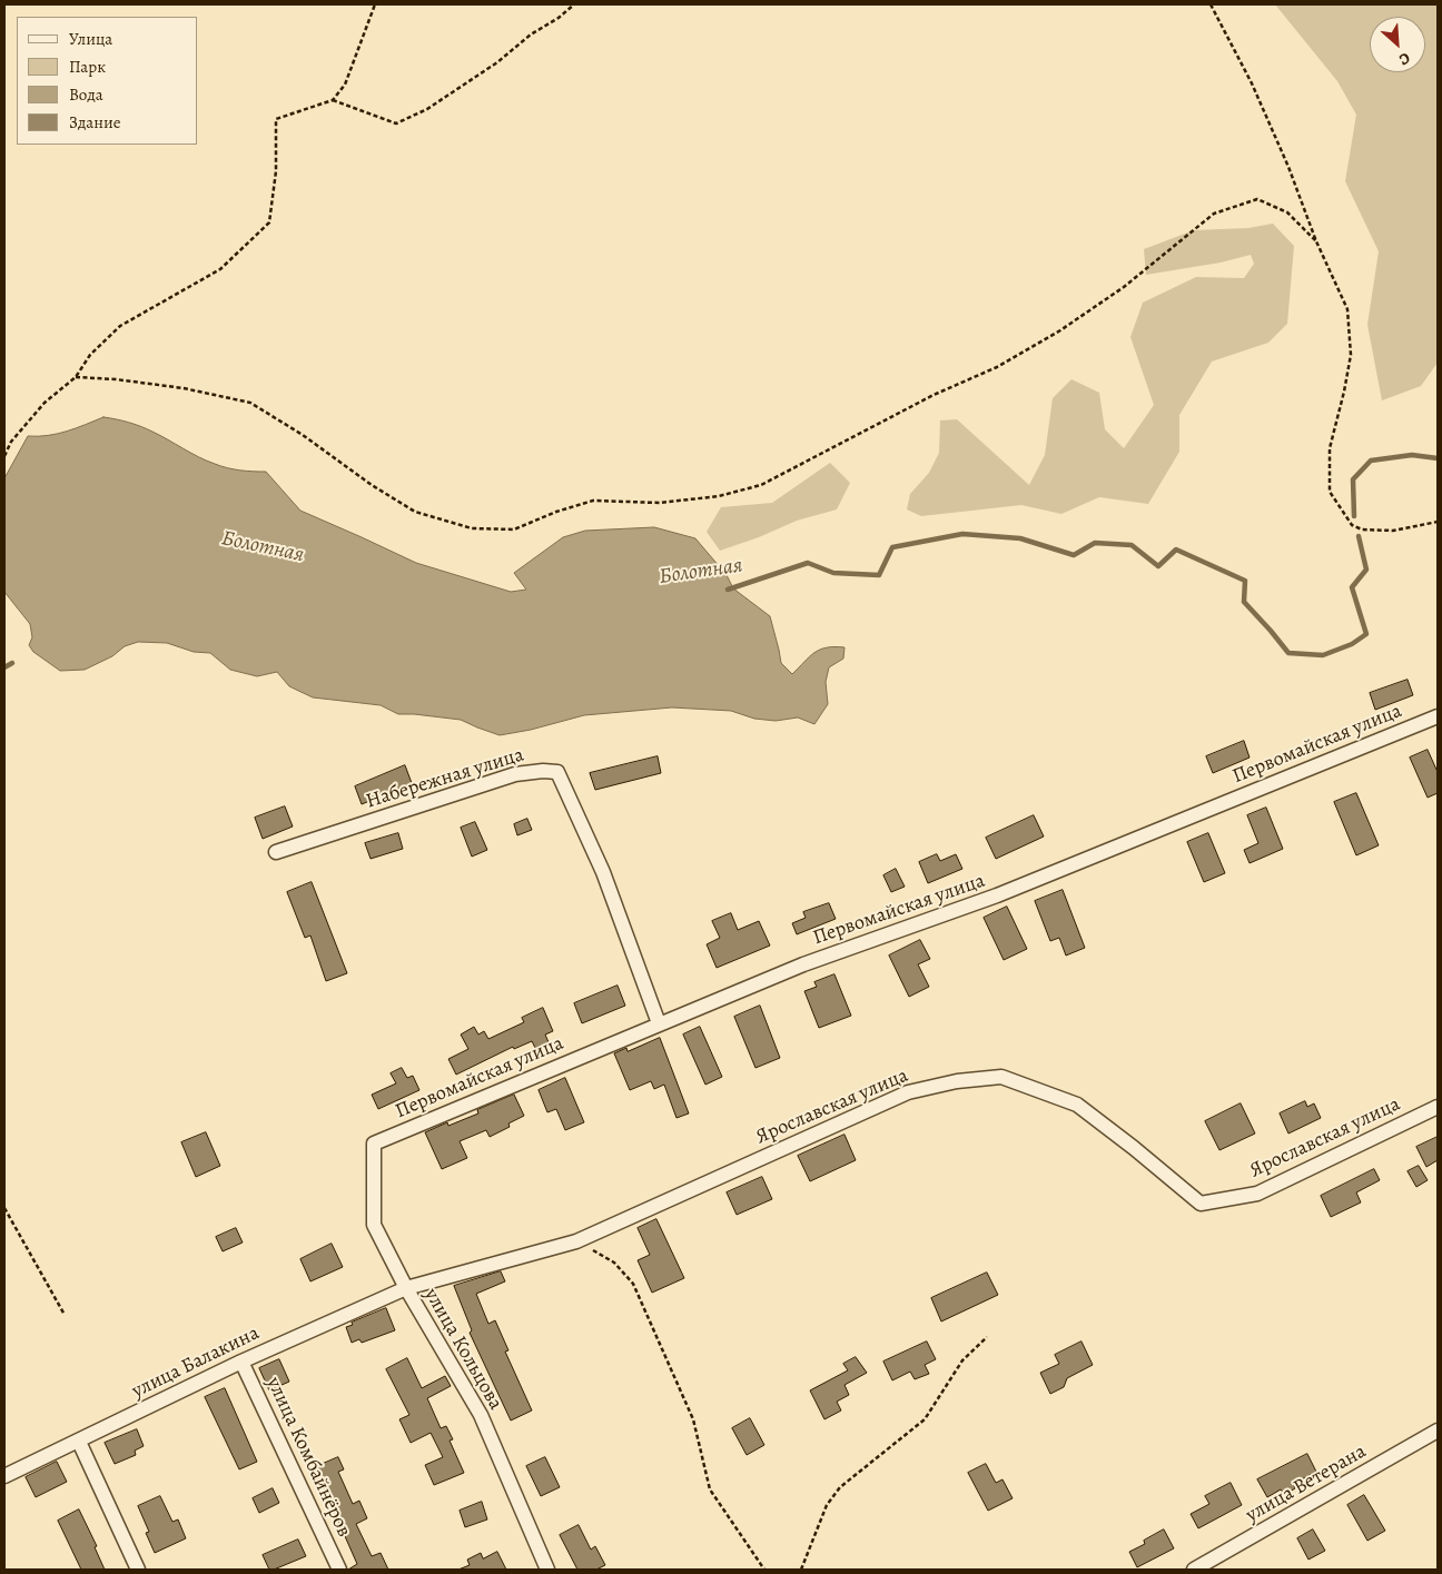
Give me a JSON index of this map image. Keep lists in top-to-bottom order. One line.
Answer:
{"streets":{"street":["Первомайская улица","Набережная улица","Ярославская улица","улица Кольцова","улица Балакина","улица Комбайнёров","улица Ветерана"]},"crossings":[["Первомайская улица","Набережная улица"],["Первомайская улица","улица Кольцова"],["Ярославская улица","улица Кольцова"],["Ярославская улица","улица Балакина"],["улица Кольцова","улица Балакина"],["улица Балакина","улица Комбайнёров"]],"water":["Болотная"],"legend":["Улица","Парк","Вода","Здание"],"north":"bottom right"}
